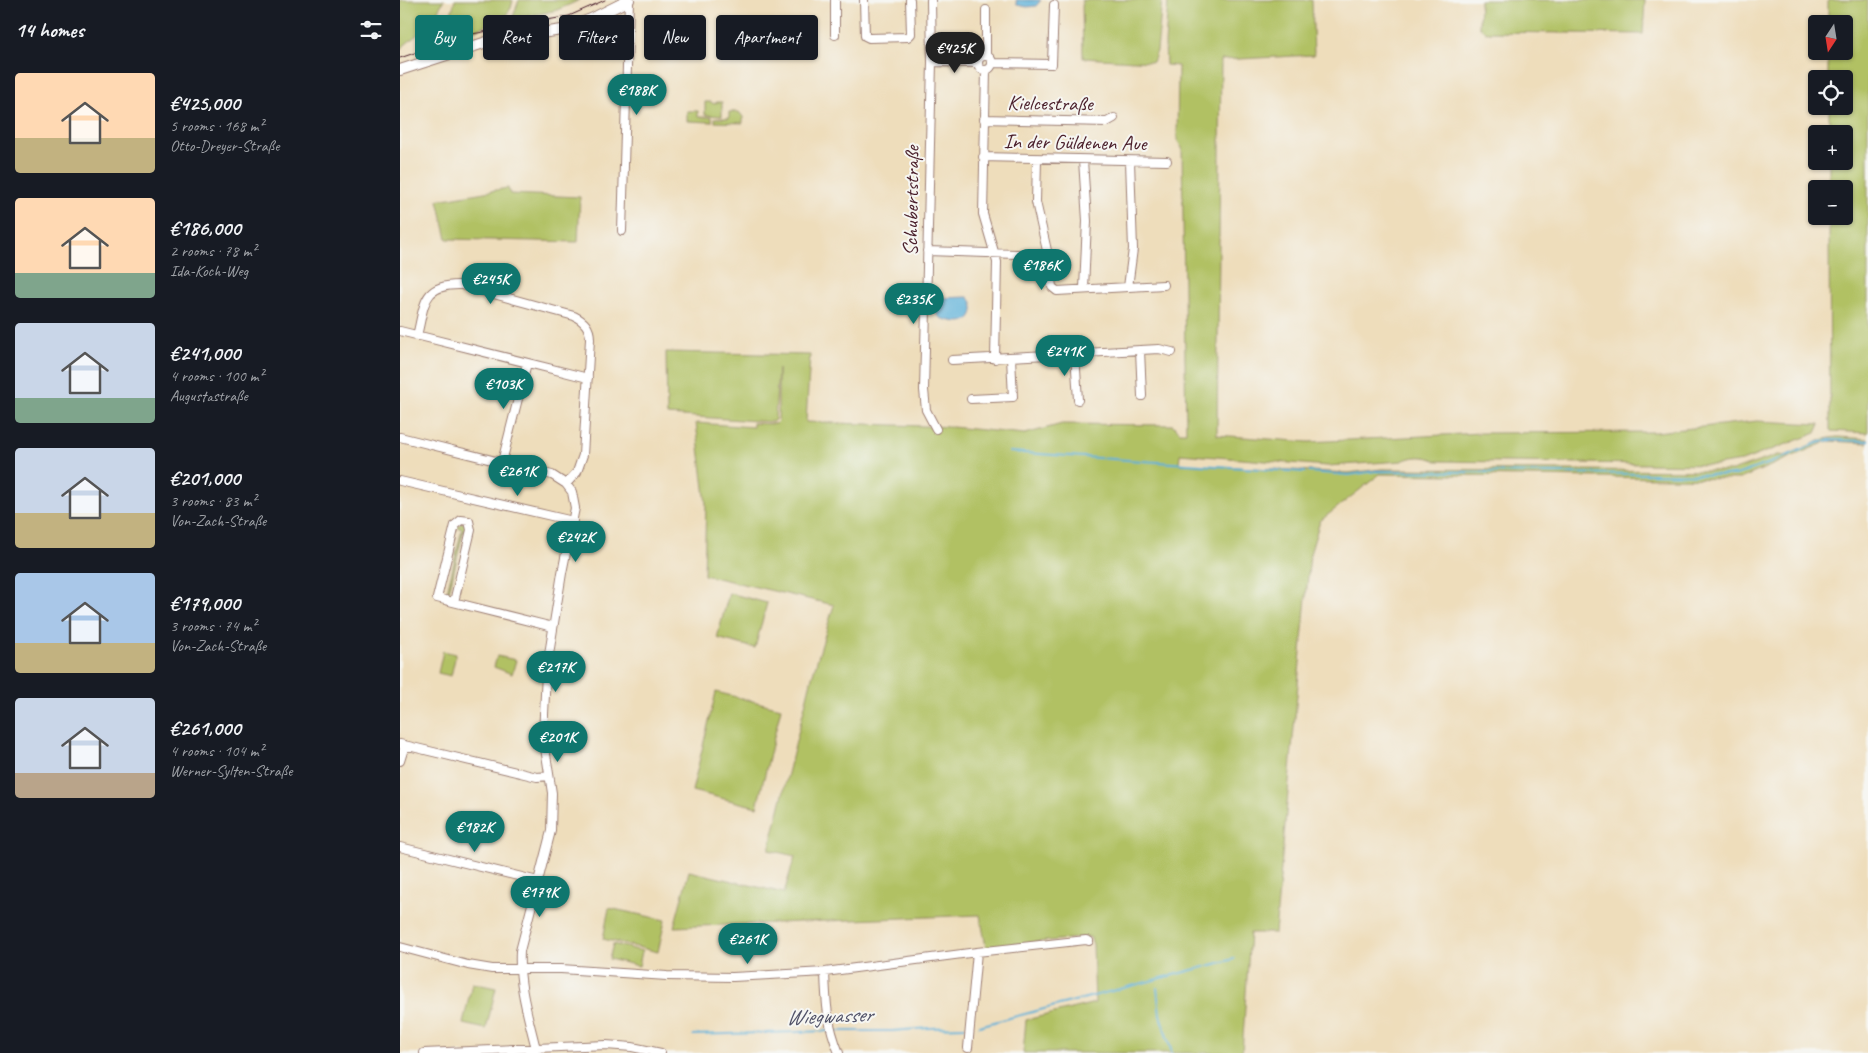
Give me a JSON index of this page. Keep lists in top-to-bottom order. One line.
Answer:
{"streets":{"street":["Kielcestraße","In der Güldenen Aue","Schubertstraße"]},"water":["Wiegwasser"],"north":"bottom","page":{"heading":"14 homes","map_buttons":["+","−"],"chip":["Buy","Rent","Filters","New","Apartment"],"price":["€425K","€188K","€186K","€245K","€235K","€241K","€103K","€261K","€242K","€217K","€201K","€182K","€179K","€261K"],"list":[{"name":"€425,000","note":"5 rooms · 168 m² · Otto-Dreyer-Straße"},{"name":"€186,000","note":"2 rooms · 78 m² · Ida-Koch-Weg"},{"name":"€241,000","note":"4 rooms · 100 m² · Augustastraße"},{"name":"€201,000","note":"3 rooms · 83 m² · Von-Zach-Straße"},{"name":"€179,000","note":"3 rooms · 74 m² · Von-Zach-Straße"},{"name":"€261,000","note":"4 rooms · 104 m² · Werner-Sylten-Straße"}]}}
